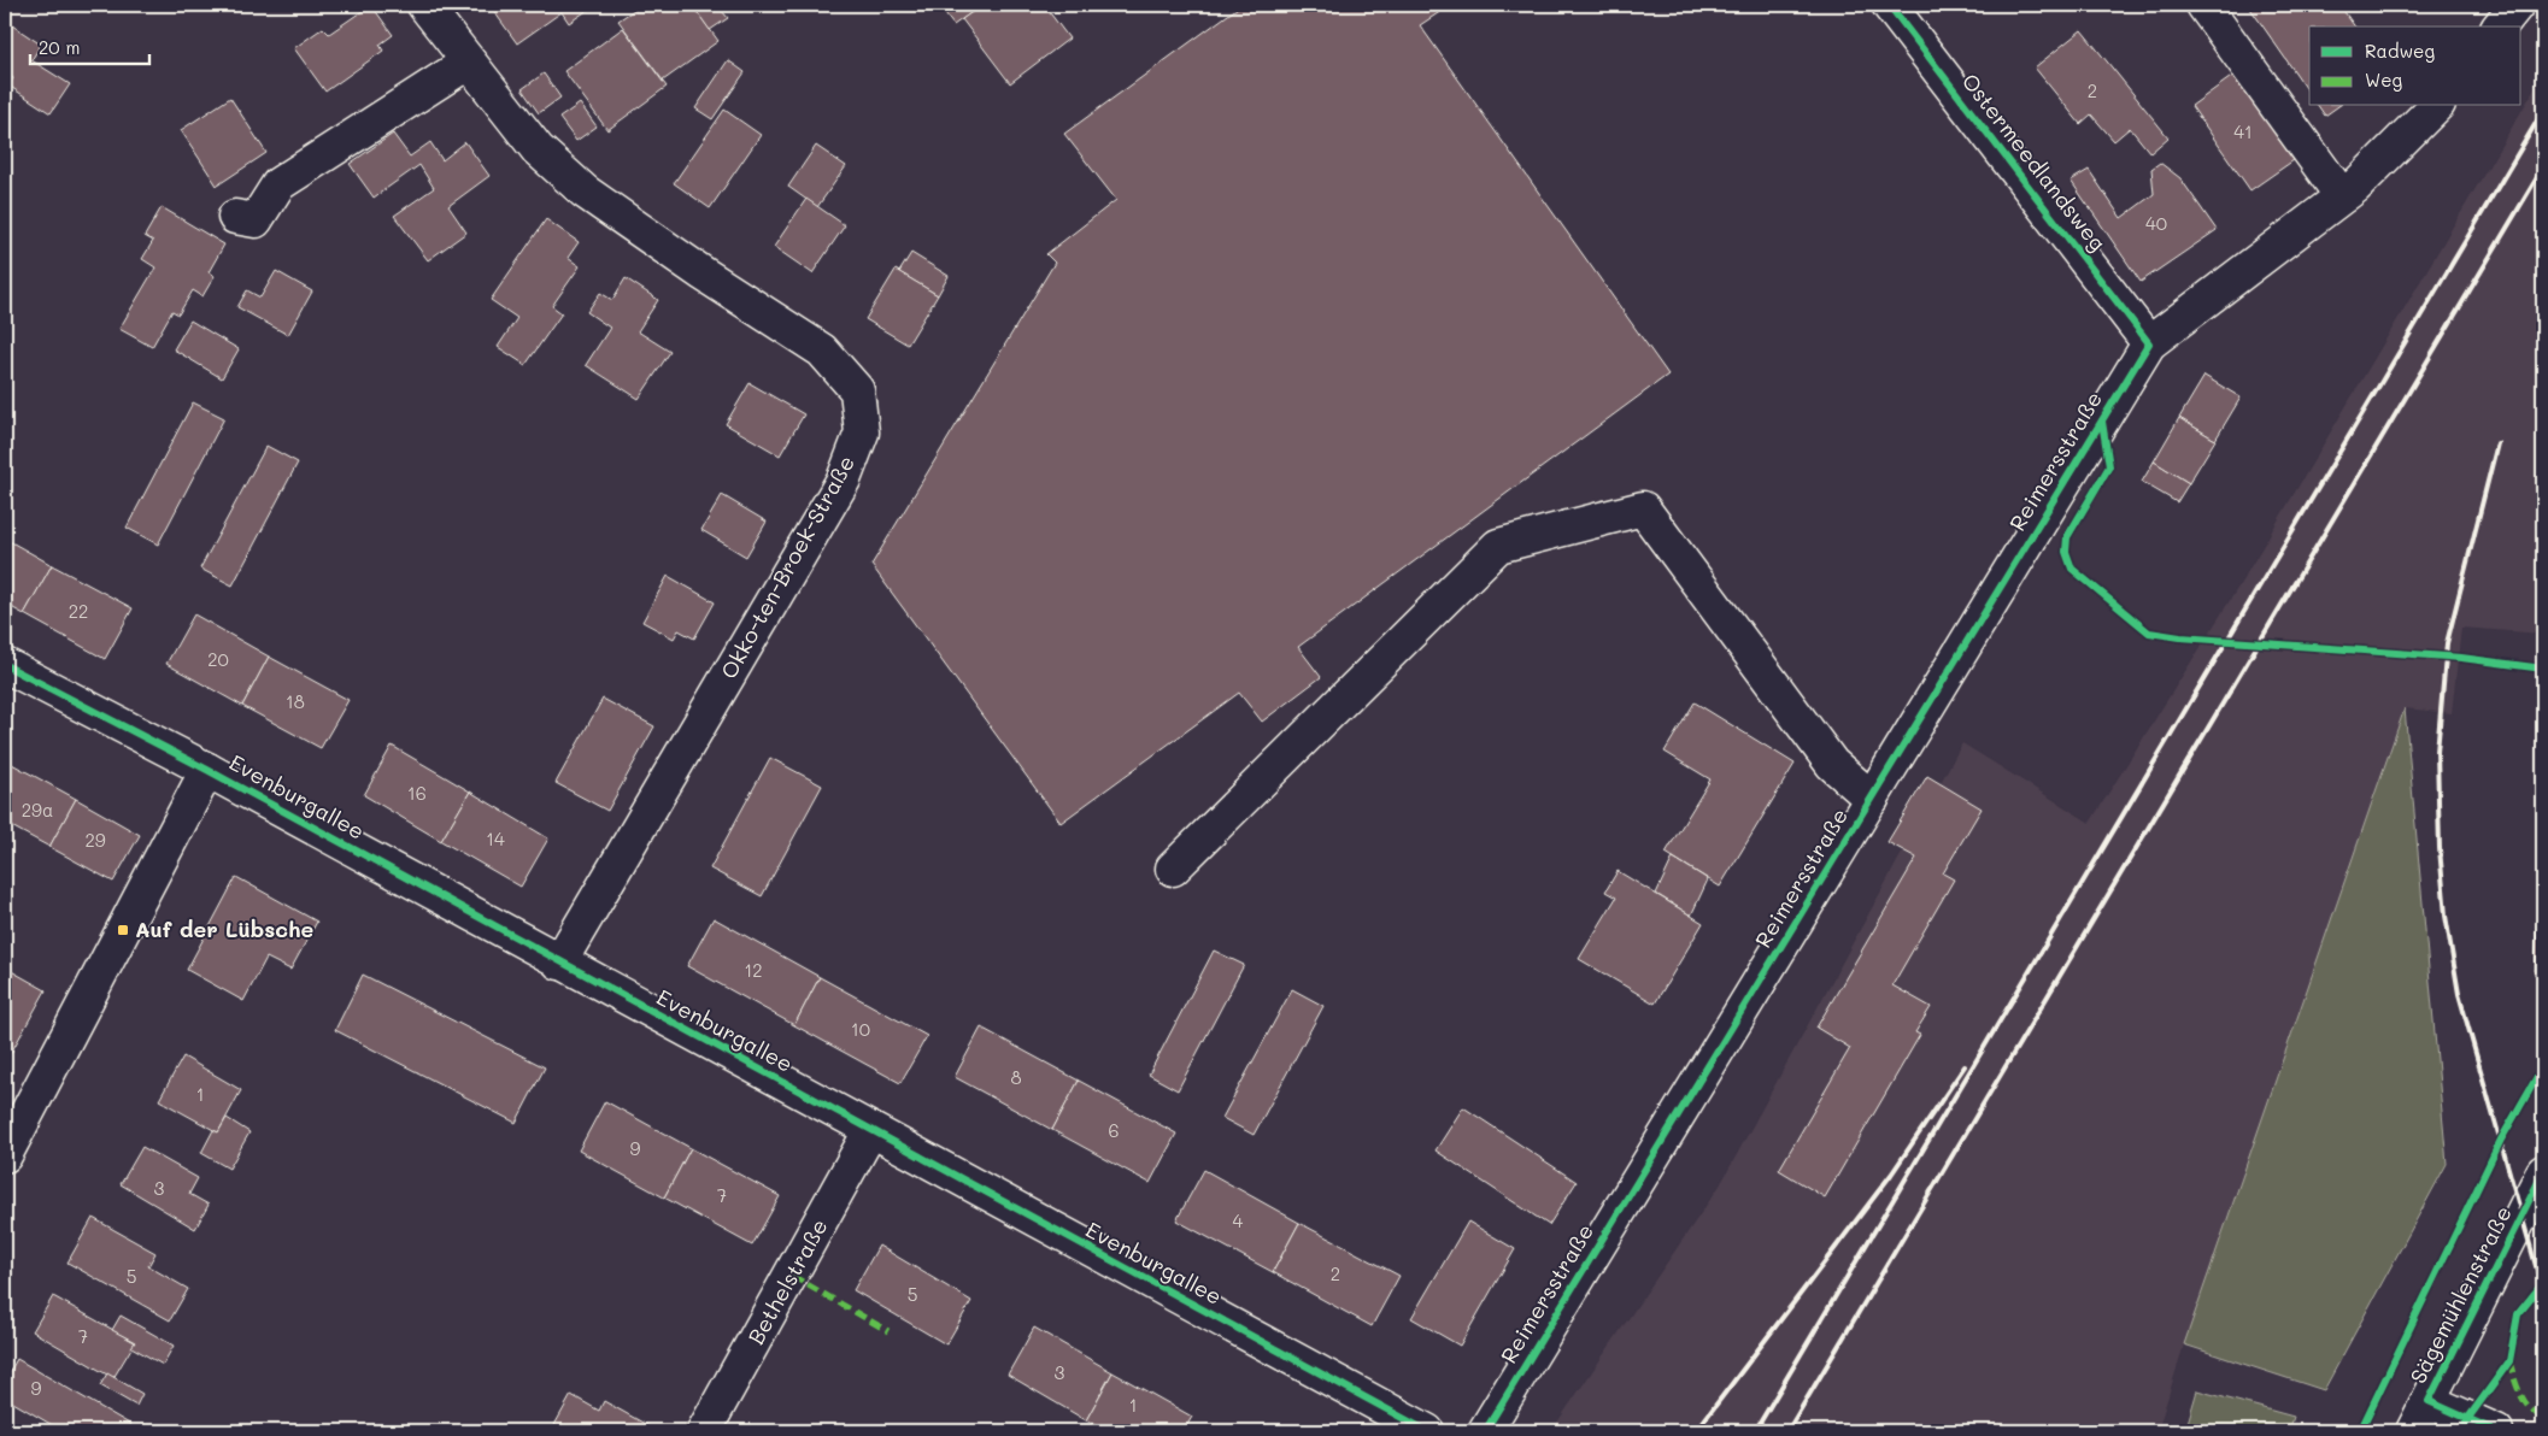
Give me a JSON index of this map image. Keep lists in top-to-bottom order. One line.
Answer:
{"streets":{"street":["Ostermeedlandsweg","Reimersstraße","Okko-ten-Broek-Straße","Evenburgallee","Bethelstraße","Sägemühlenstraße"]},"crossings":[["Ostermeedlandsweg","Reimersstraße"],["Okko-ten-Broek-Straße","Evenburgallee"],["Evenburgallee","Bethelstraße"]],"places":{"transit":["Auf der Lübsche"]},"house_numbers":["2","41","40","22","20","18","16","29a","14","29","12","10","8","1","6","9","3","7","4","2","5","5","7","3","9","1"],"legend":["Radweg","Weg"],"scale_bar":"20 m"}
